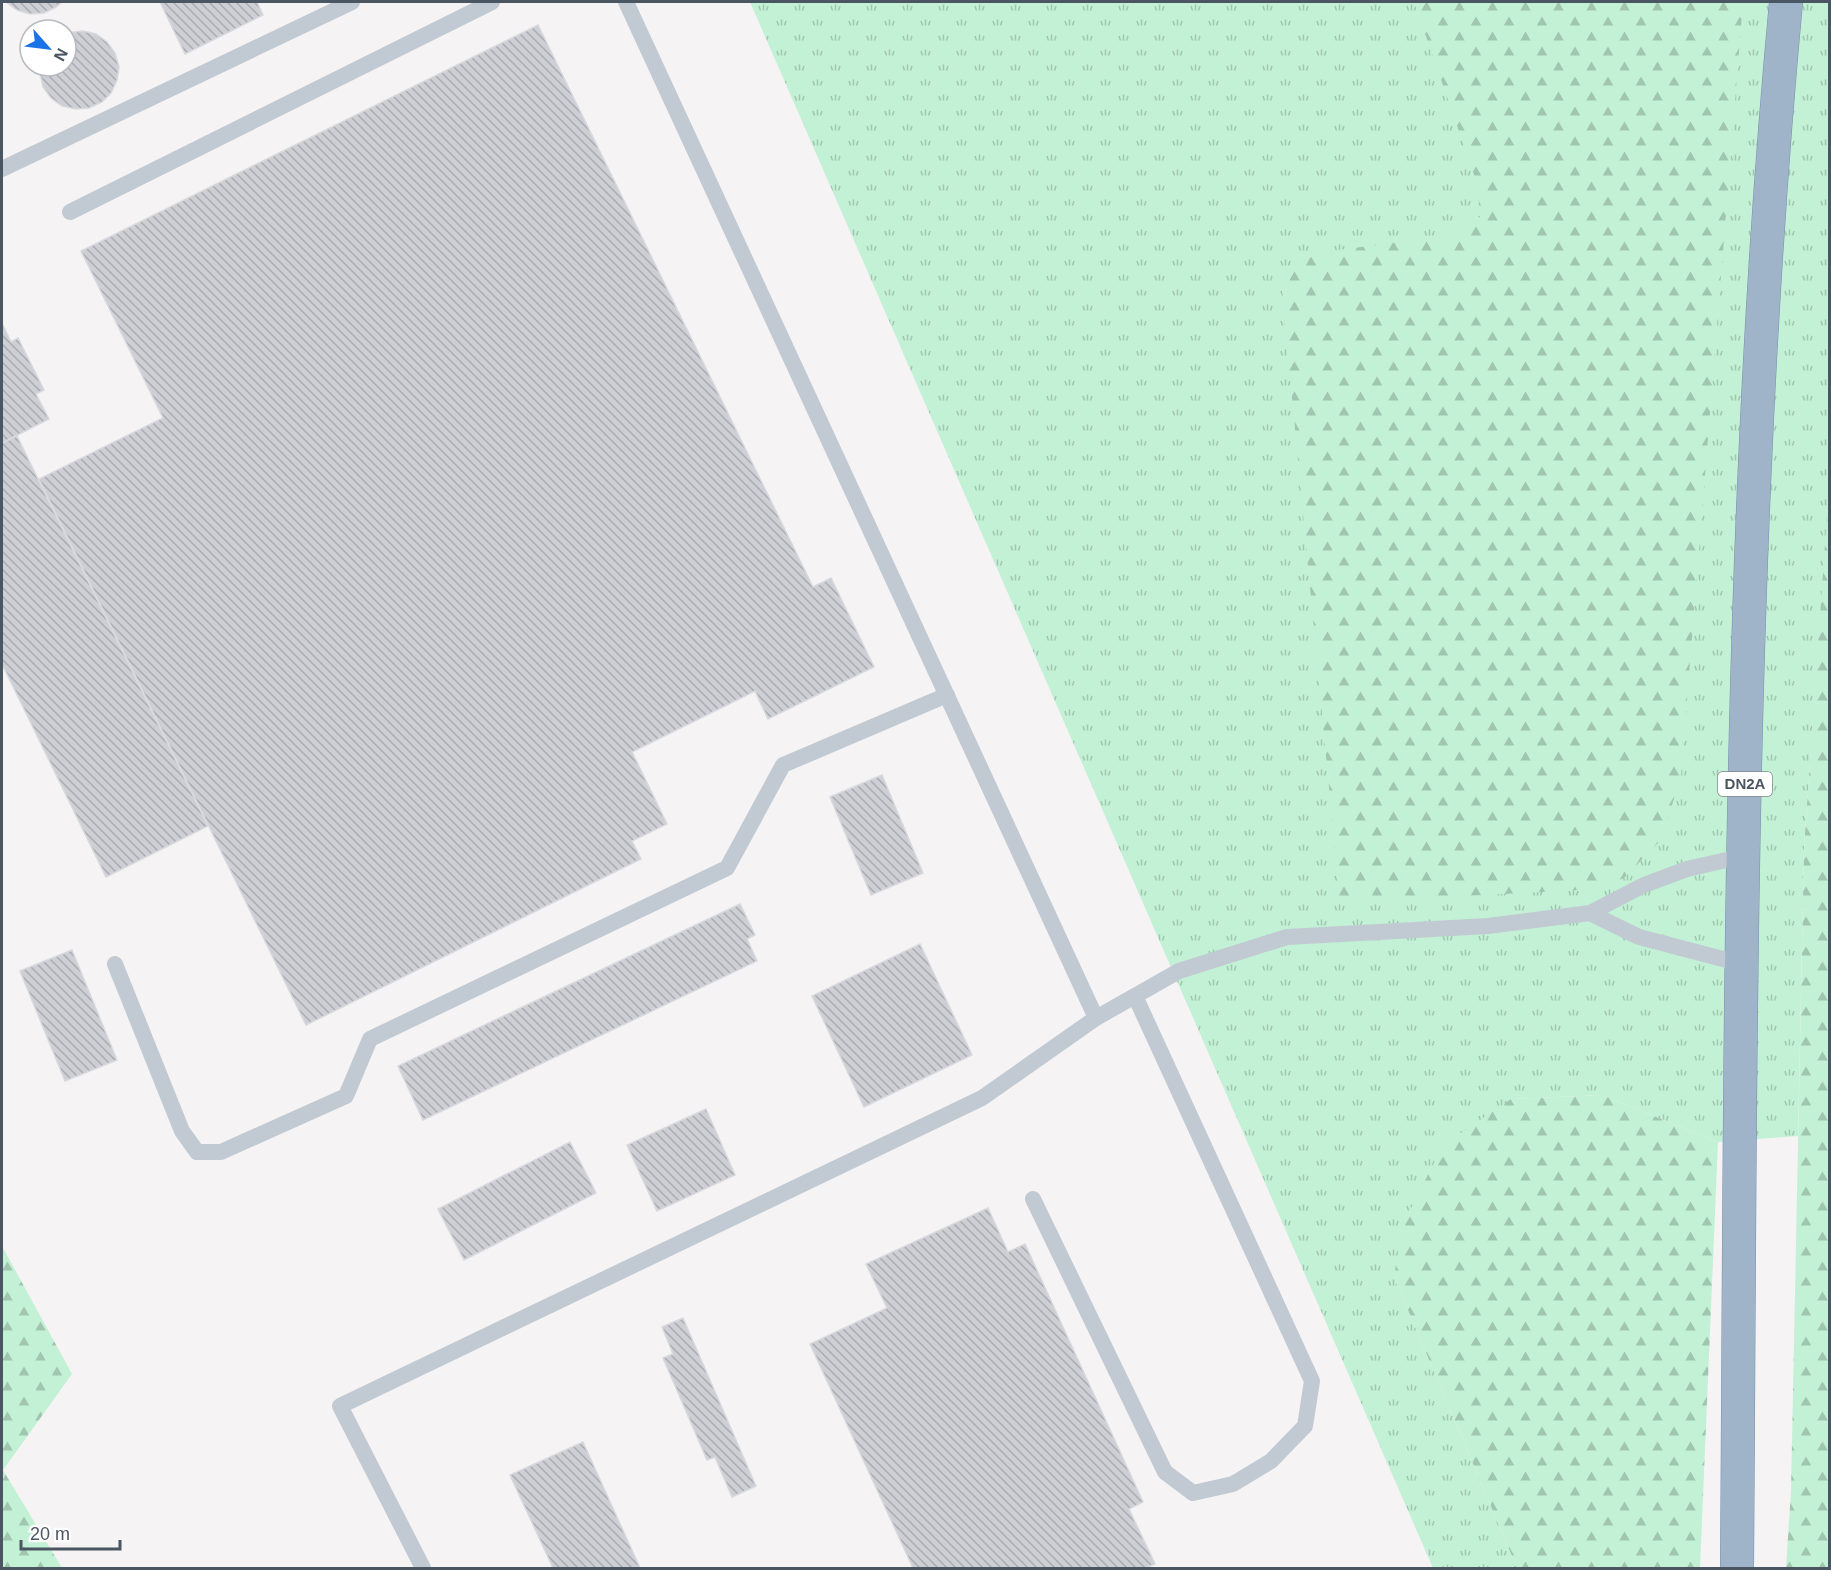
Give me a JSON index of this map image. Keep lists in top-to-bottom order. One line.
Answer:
{"streets":{"highway":["DN2A"]},"scale_bar":"20 m","north":"bottom right"}
